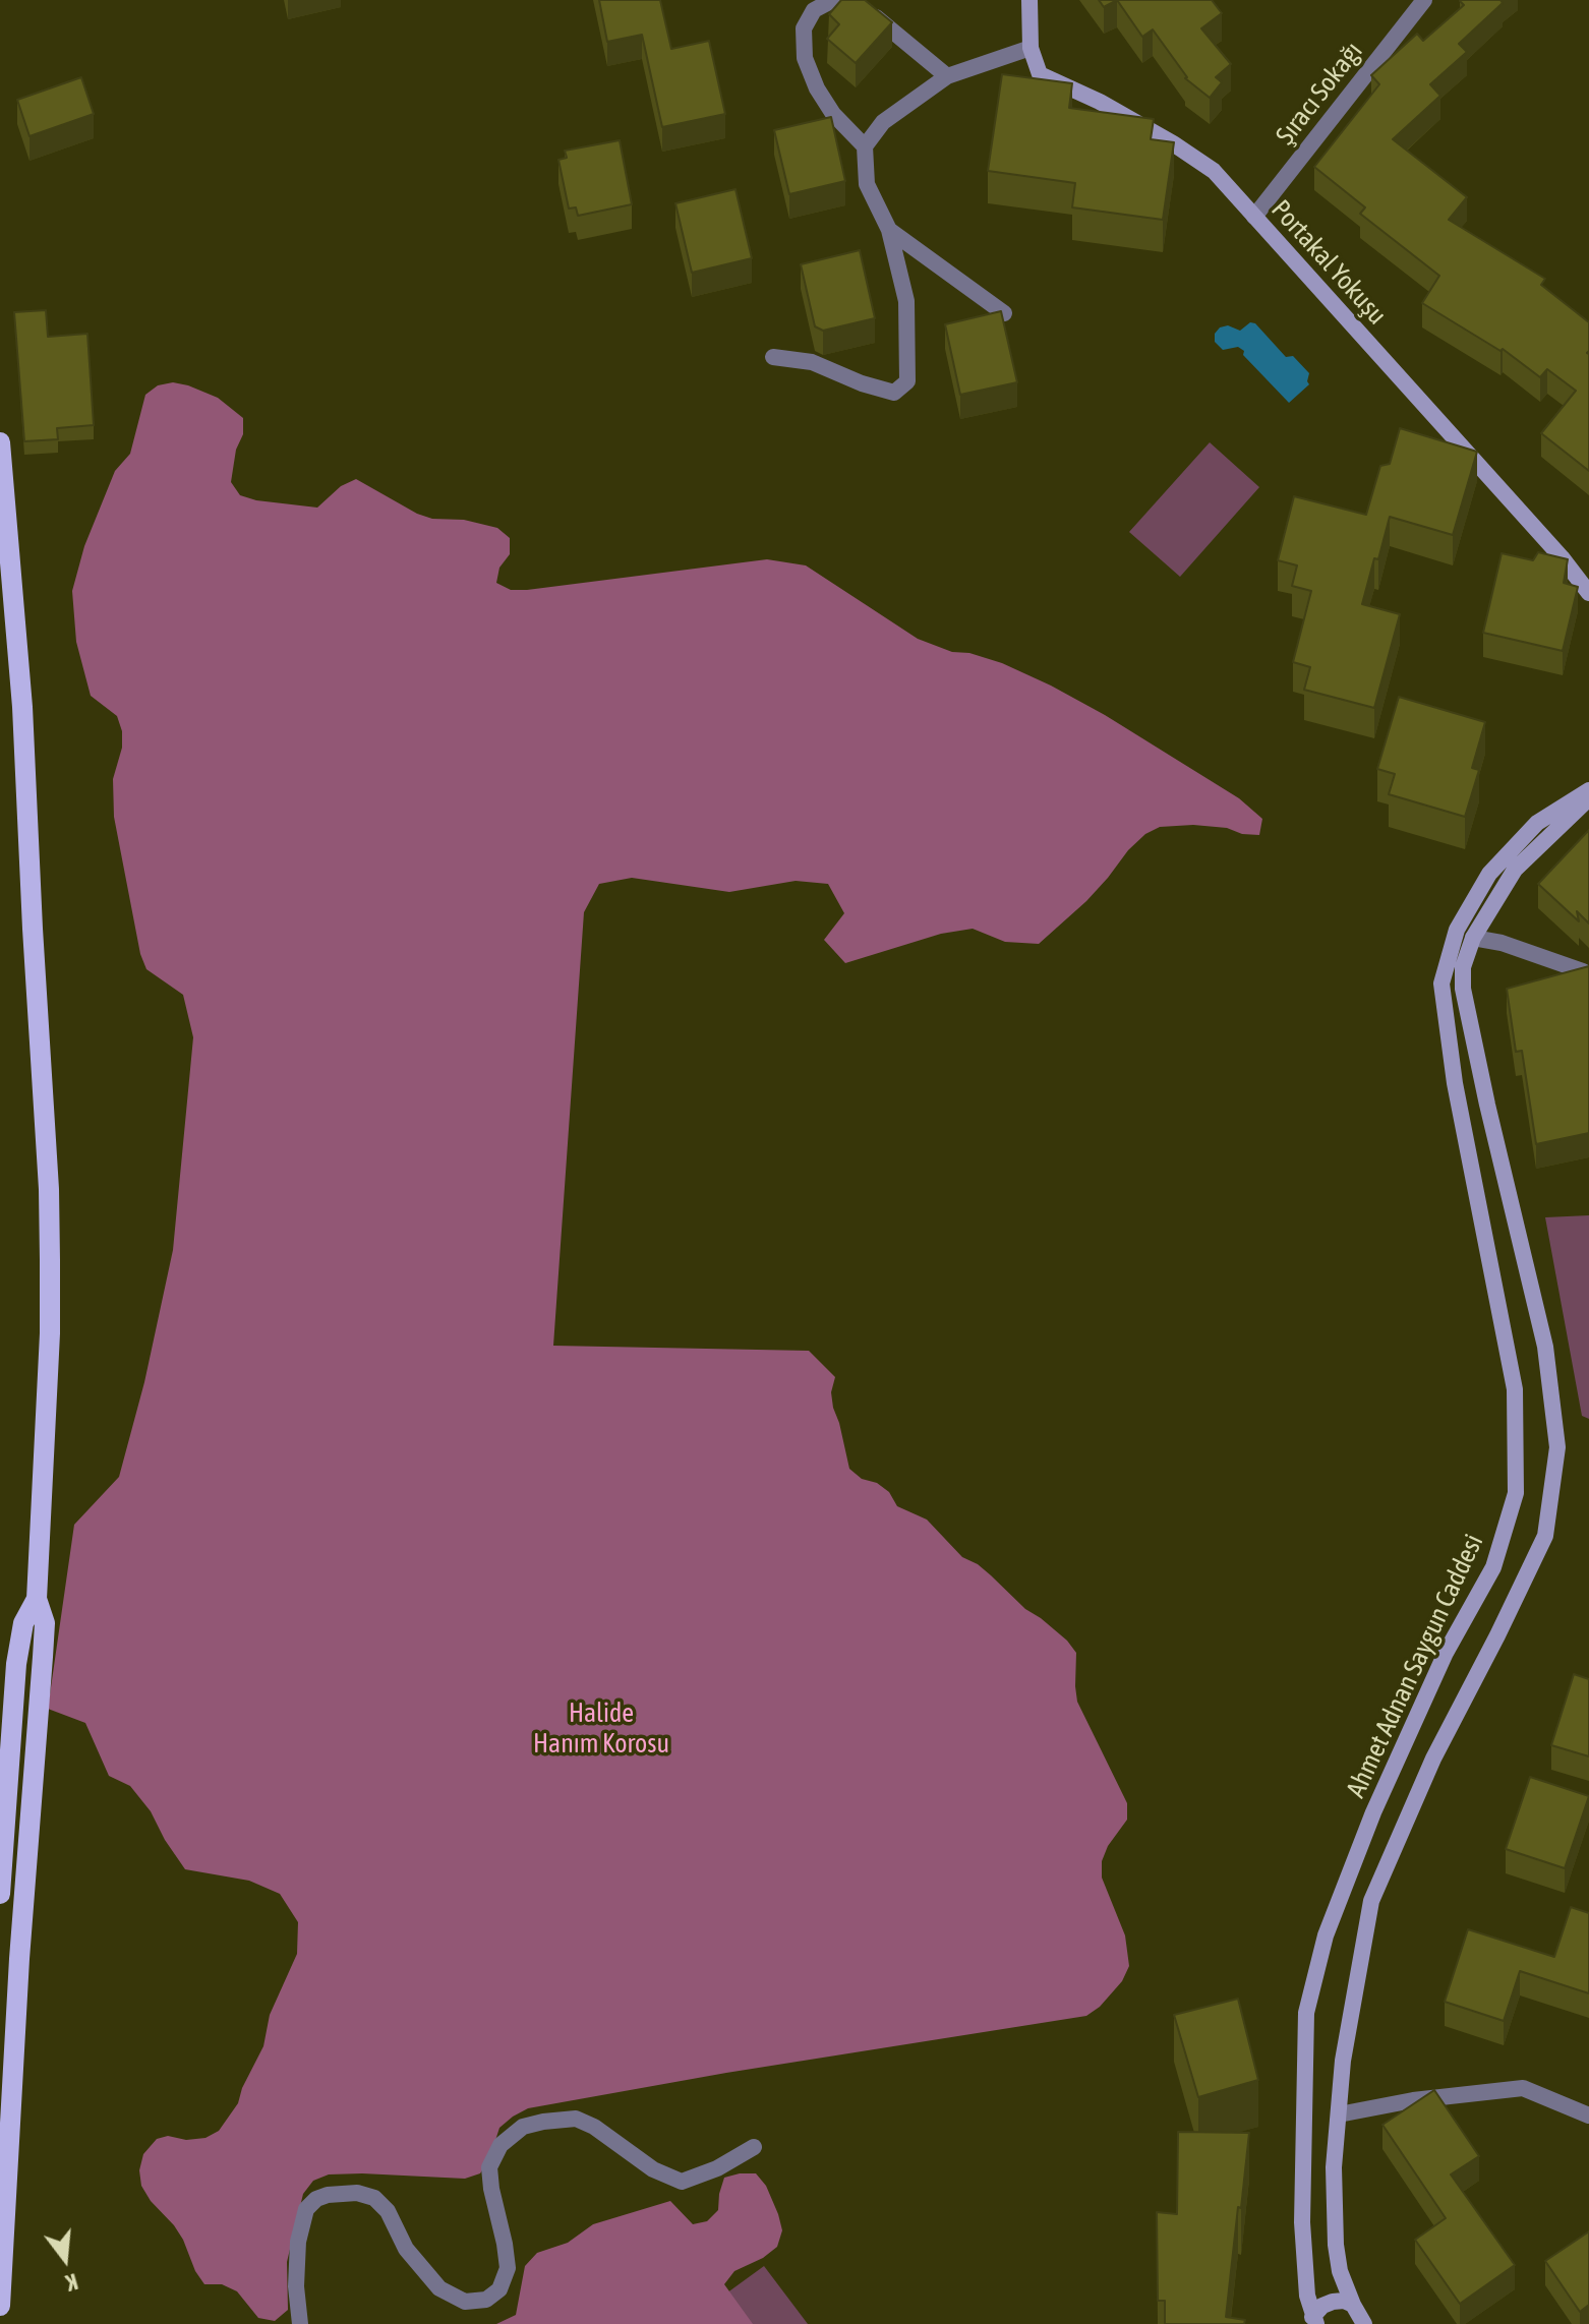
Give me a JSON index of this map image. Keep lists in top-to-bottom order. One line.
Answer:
{"streets":{"main road":["Portakal Yokuşu","Ahmet Adnan Saygun Caddesi"],"street":["Şıracı Sokağı"]},"crossings":[["Şıracı Sokağı","Portakal Yokuşu"]],"parks":["Halide Hanım Korosu"],"north":"bottom"}
